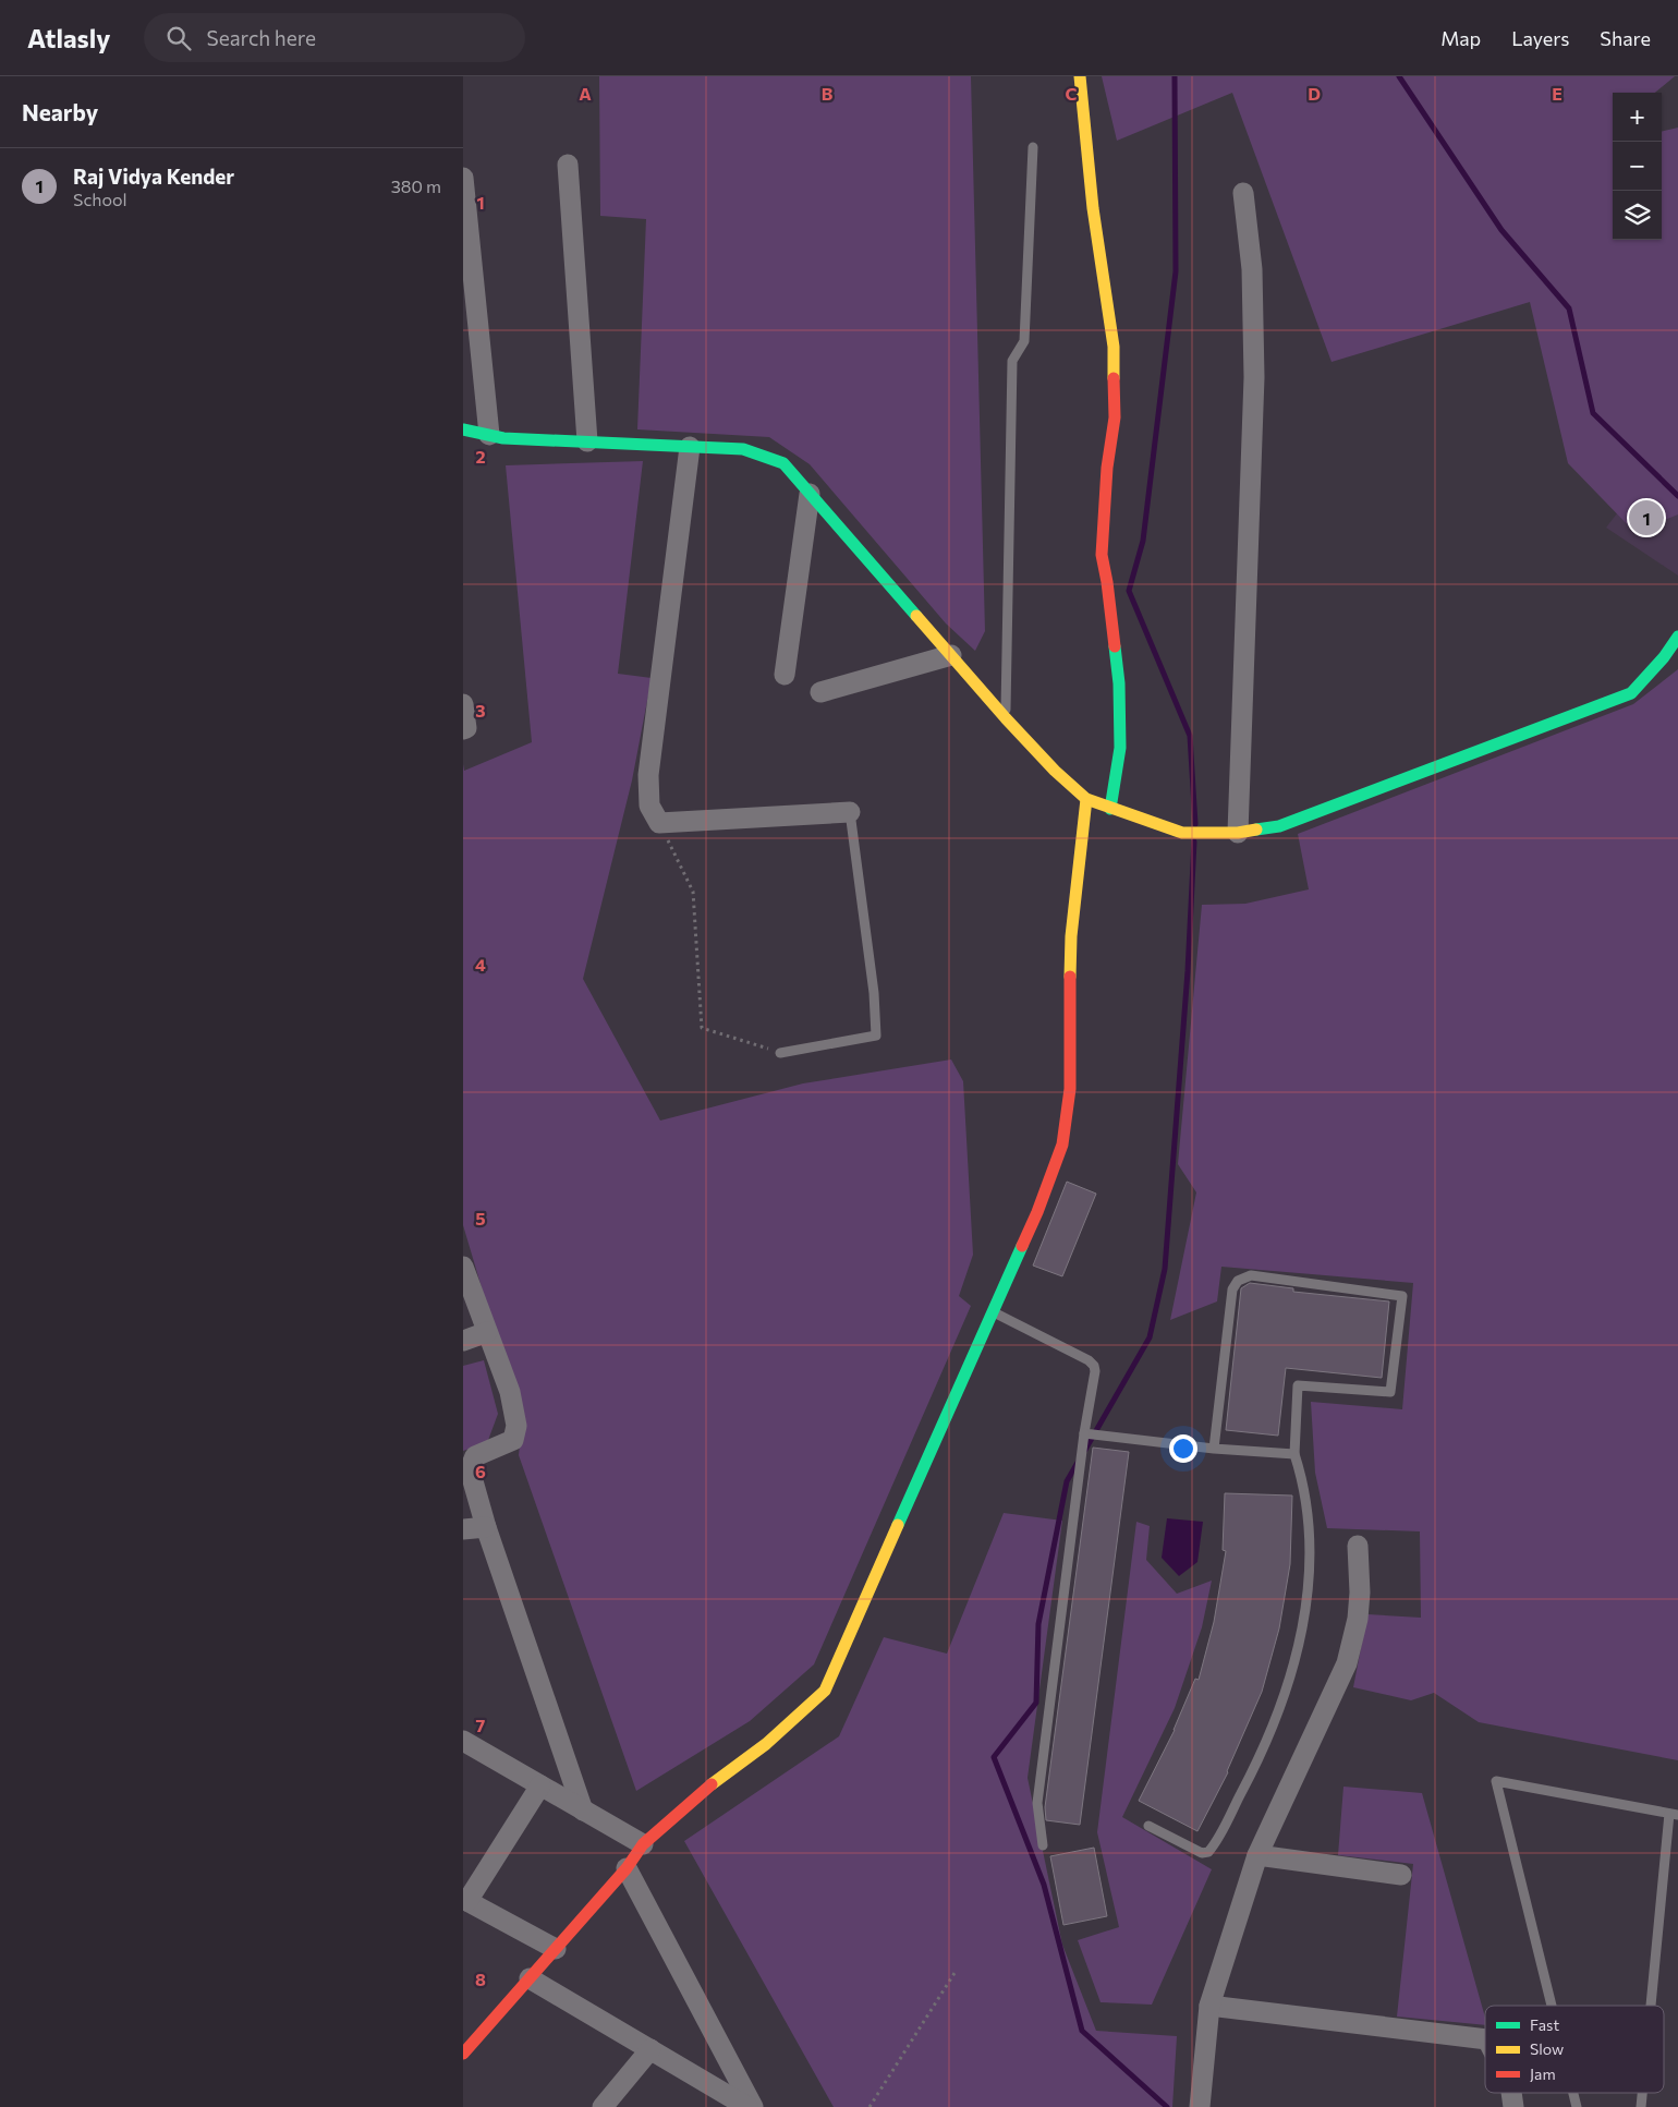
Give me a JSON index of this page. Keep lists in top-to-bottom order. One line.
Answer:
{"legend":["Fast","Slow","Jam"],"page":{"header":"Atlasly","search":"Search here","nav":["Map","Layers","Share"],"heading":"Nearby","map_buttons":["+","−"],"list":[{"mark":"1","name":"Raj Vidya Kender","note":"School","value":"380 m"}],"pins":"1"},"grid":{"columns":["A","B","C","D","E"],"rows":["1","2","3","4","5","6","7","8"]}}
